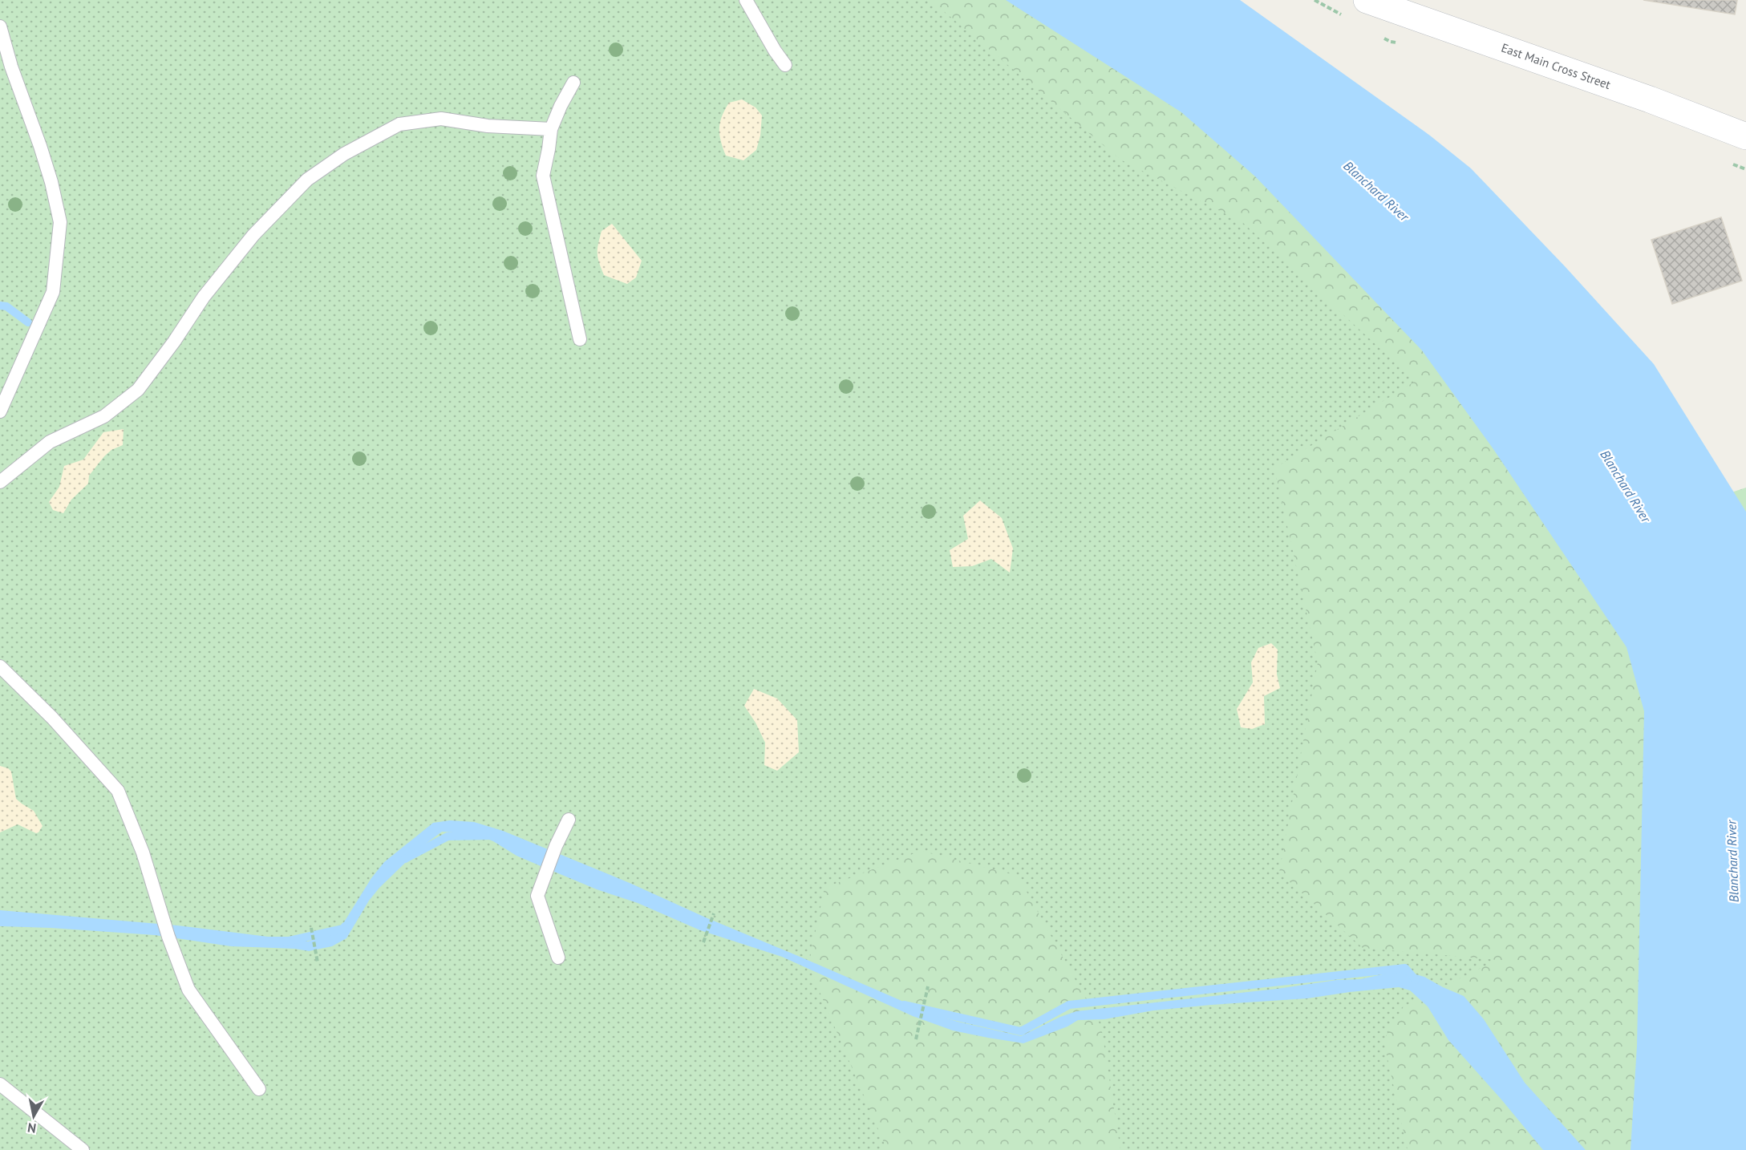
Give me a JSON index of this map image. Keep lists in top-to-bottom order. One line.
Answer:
{"streets":{"main road":["East Main Cross Street"]},"water":["Blanchard River"],"north":"bottom"}
